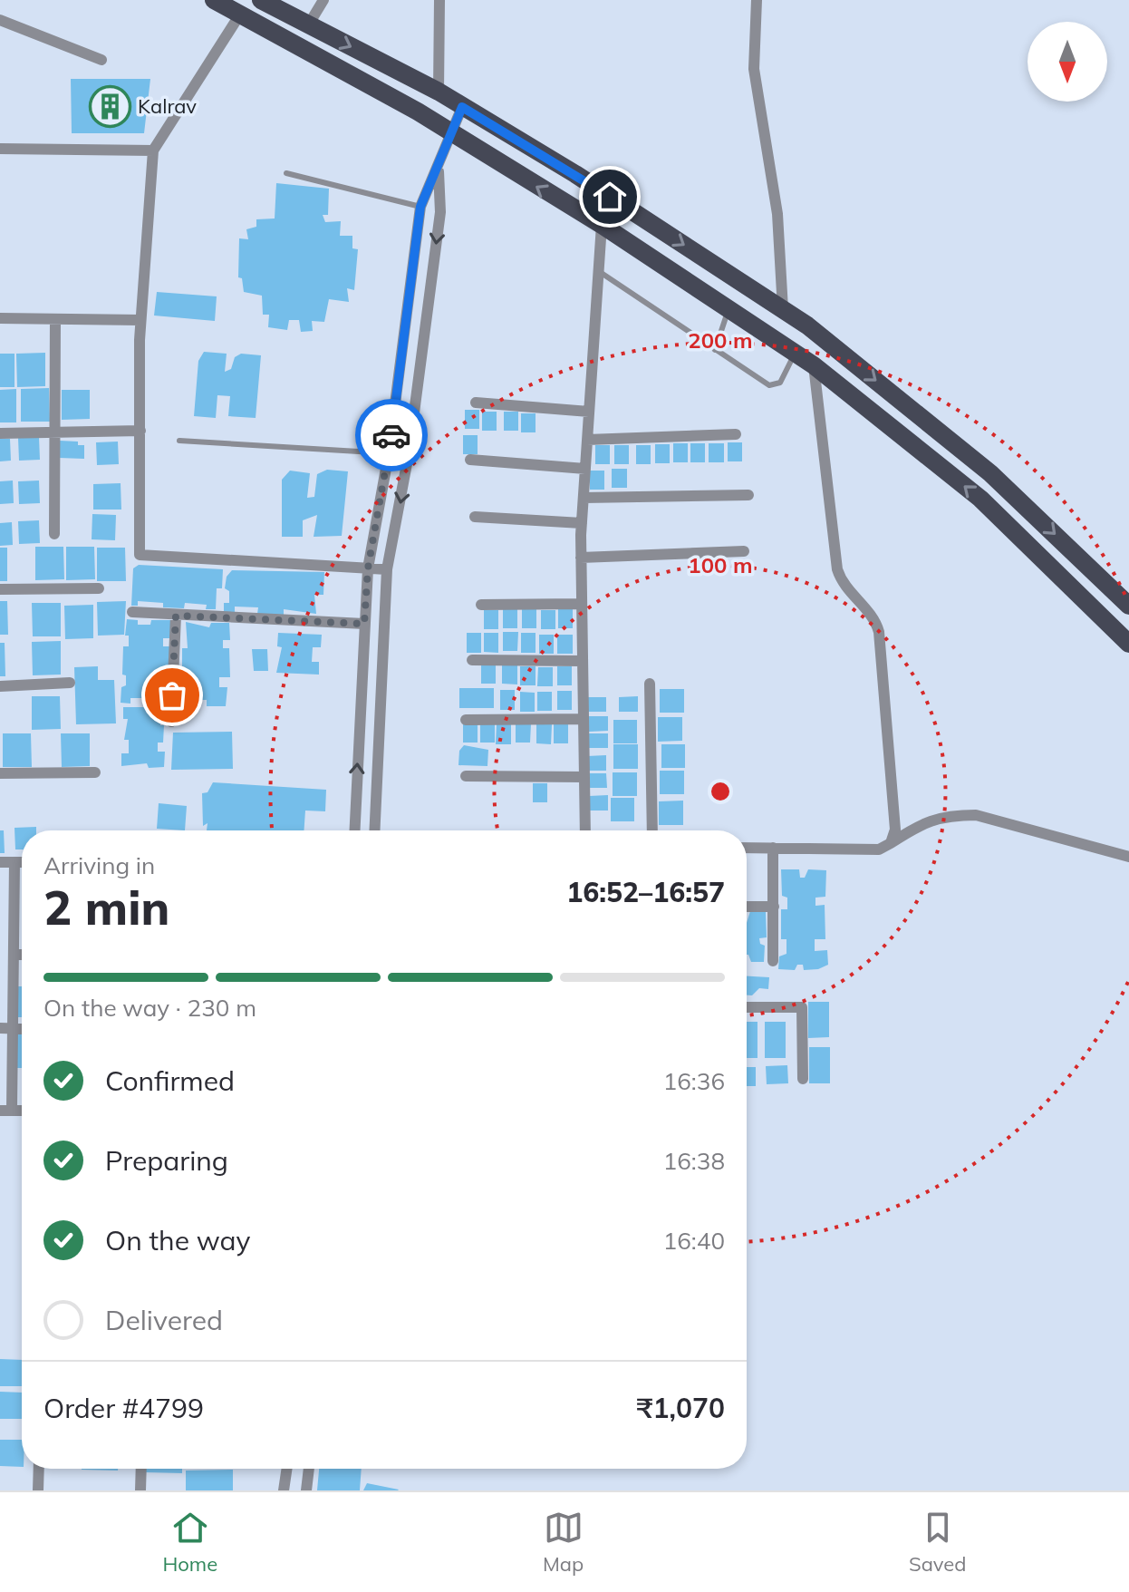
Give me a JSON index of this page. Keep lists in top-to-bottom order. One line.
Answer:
{"places":{"building":["Kalrav"]},"north":"bottom","page":{"heading":["2 min","Arriving in","16:52–16:57"],"panel":["Order #4799","₹1,070"],"bar":"On the way · 230 m","list":[["Confirmed","16:36"],["Preparing","16:38"],["On the way","16:40"],"Delivered"],"tabs":["Home","Map","Saved"]},"rings":["200 m","100 m"]}
